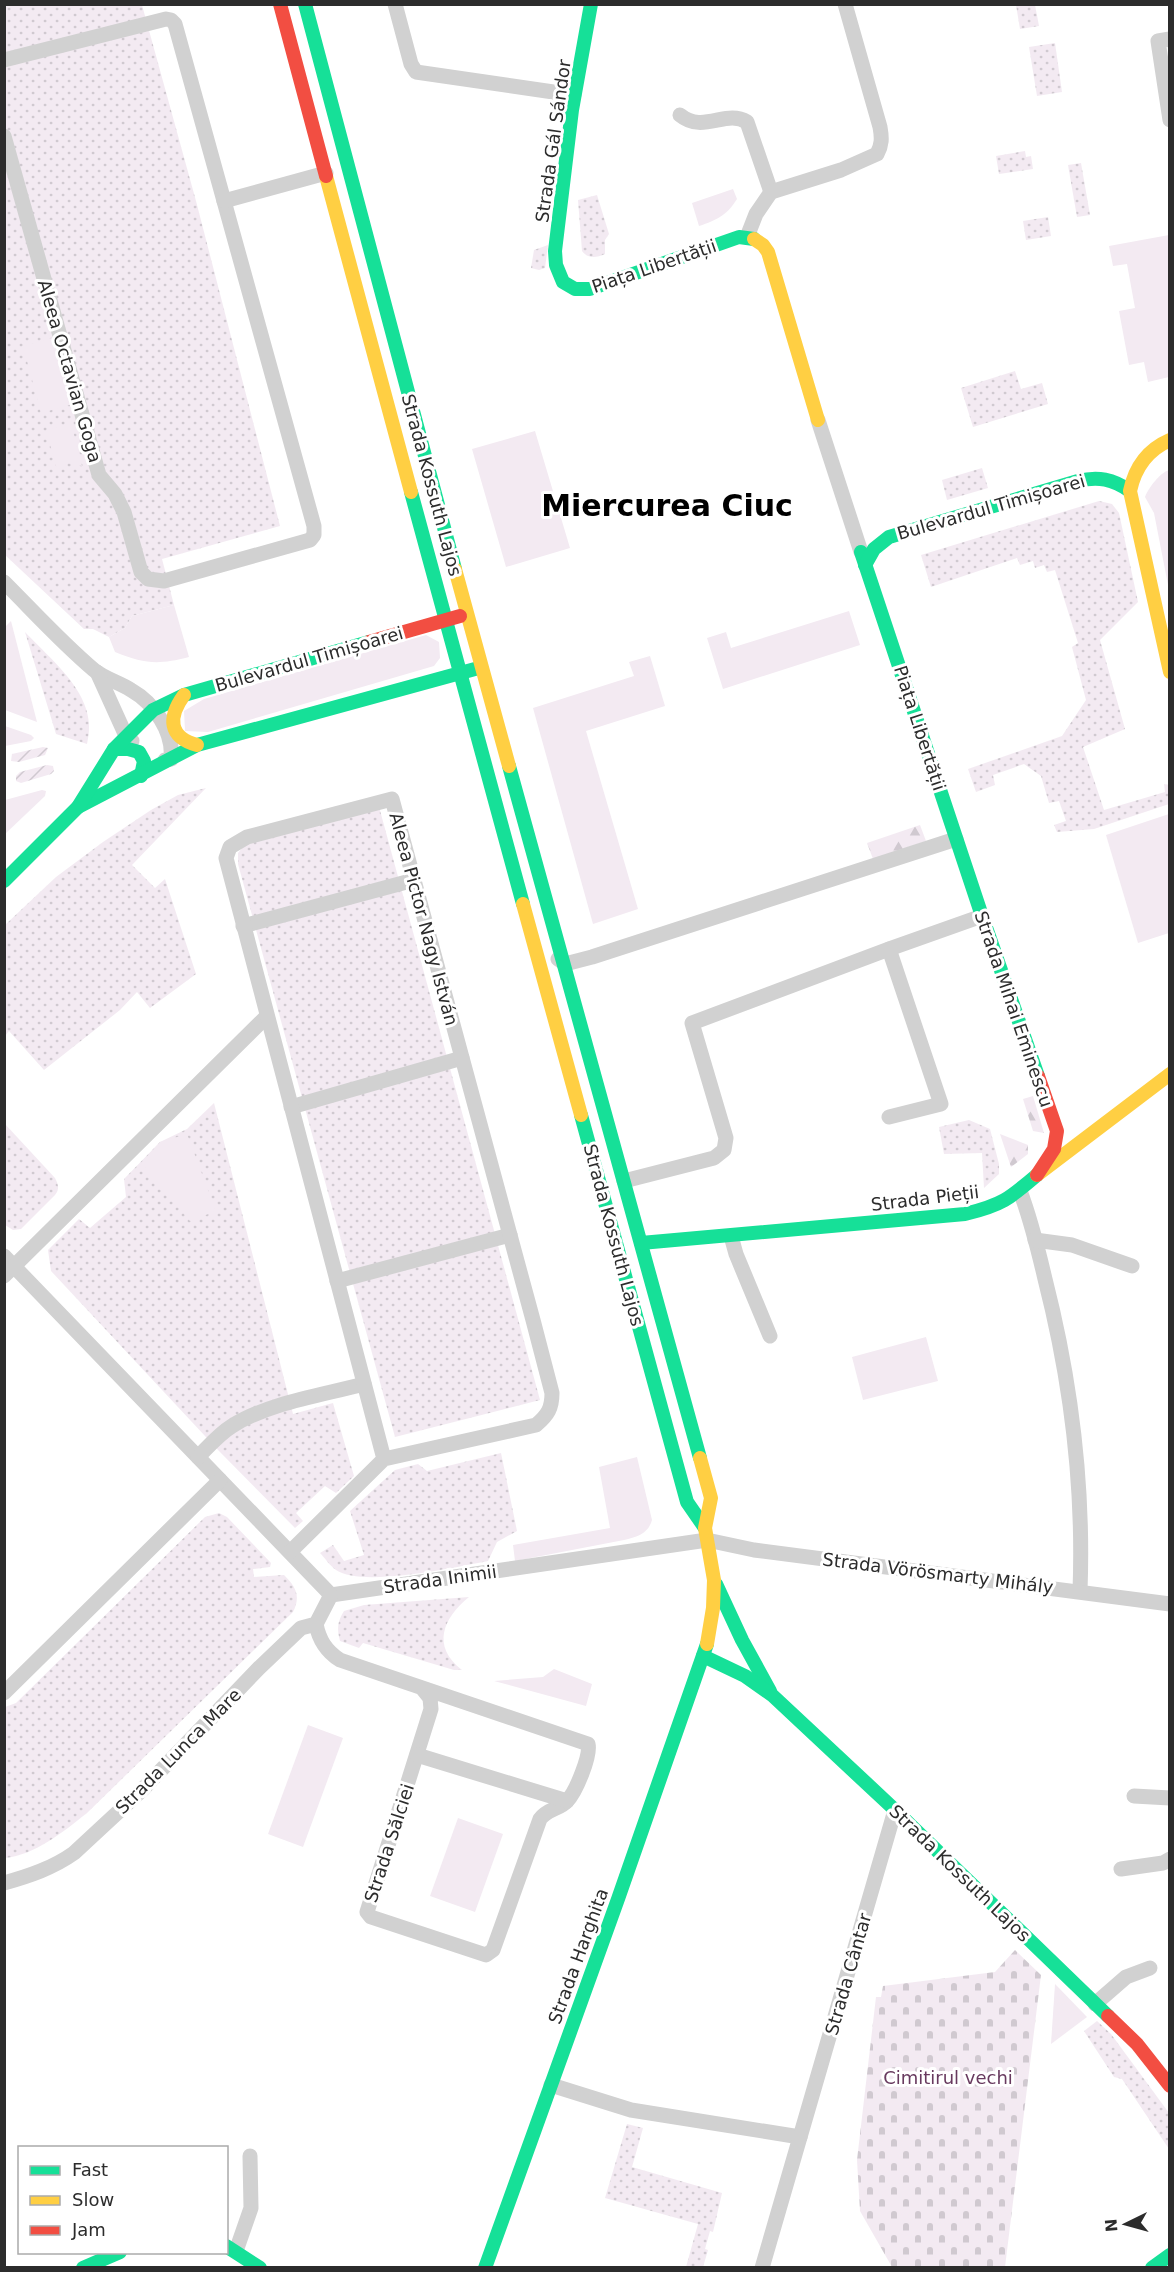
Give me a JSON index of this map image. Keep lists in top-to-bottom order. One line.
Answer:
{"streets":{"street":["Strada Gál Sándor","Piața Libertății","Aleea Octavian Goga","Strada Kossuth Lajos","Bulevardul Timișoarei","Aleea Pictor Nagy István","Strada Mihai Eminescu","Strada Pieții","Strada Vörösmarty Mihály","Strada Inimii","Strada Lunca Mare","Strada Sălciei","Strada Harghita","Strada Cântar"]},"crossings":[["Strada Gál Sándor","Piața Libertății"],["Piața Libertății","Bulevardul Timișoarei"],["Piața Libertății","Strada Mihai Eminescu"],["Strada Kossuth Lajos","Bulevardul Timișoarei"],["Strada Kossuth Lajos","Strada Pieții"],["Strada Kossuth Lajos","Strada Vörösmarty Mihály"],["Strada Kossuth Lajos","Strada Inimii"],["Strada Kossuth Lajos","Strada Harghita"],["Strada Kossuth Lajos","Strada Cântar"],["Strada Mihai Eminescu","Strada Pieții"],["Strada Vörösmarty Mihály","Strada Inimii"]],"districts":["Miercurea Ciuc"],"parks":["Cimitirul vechi"],"legend":["Fast","Slow","Jam"],"north":"left"}
